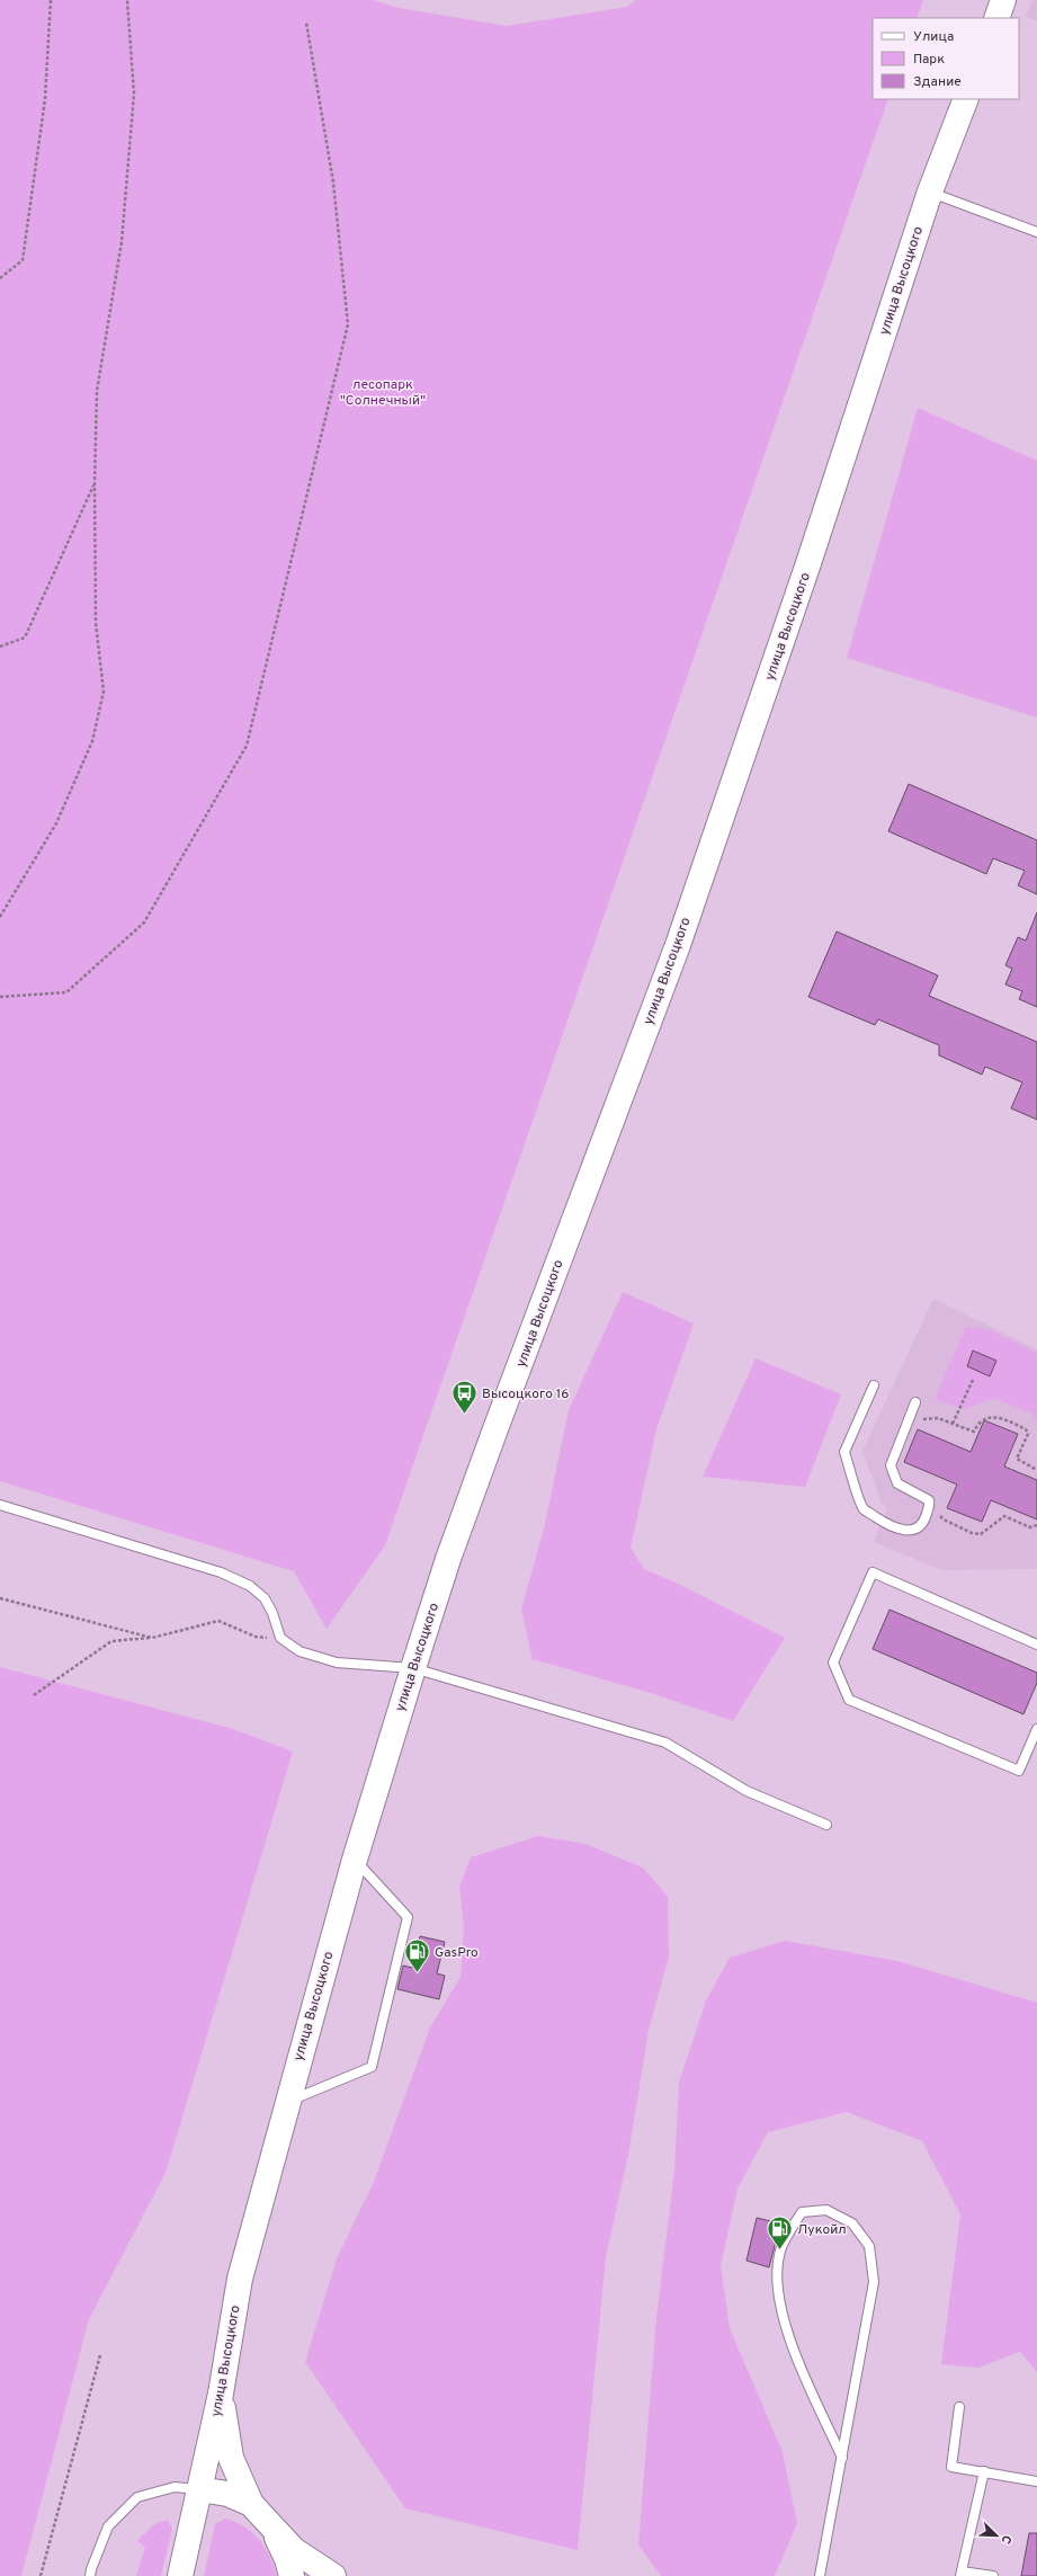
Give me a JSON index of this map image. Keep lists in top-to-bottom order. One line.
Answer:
{"streets":{"main road":["улица Высоцкого"]},"parks":["лесопарк \"Солнечный\""],"places":{"bus stop":["Высоцкого 16"],"fuel station":["GasPro","Лукойл"]},"legend":["Улица","Парк","Здание"],"north":"bottom right"}
